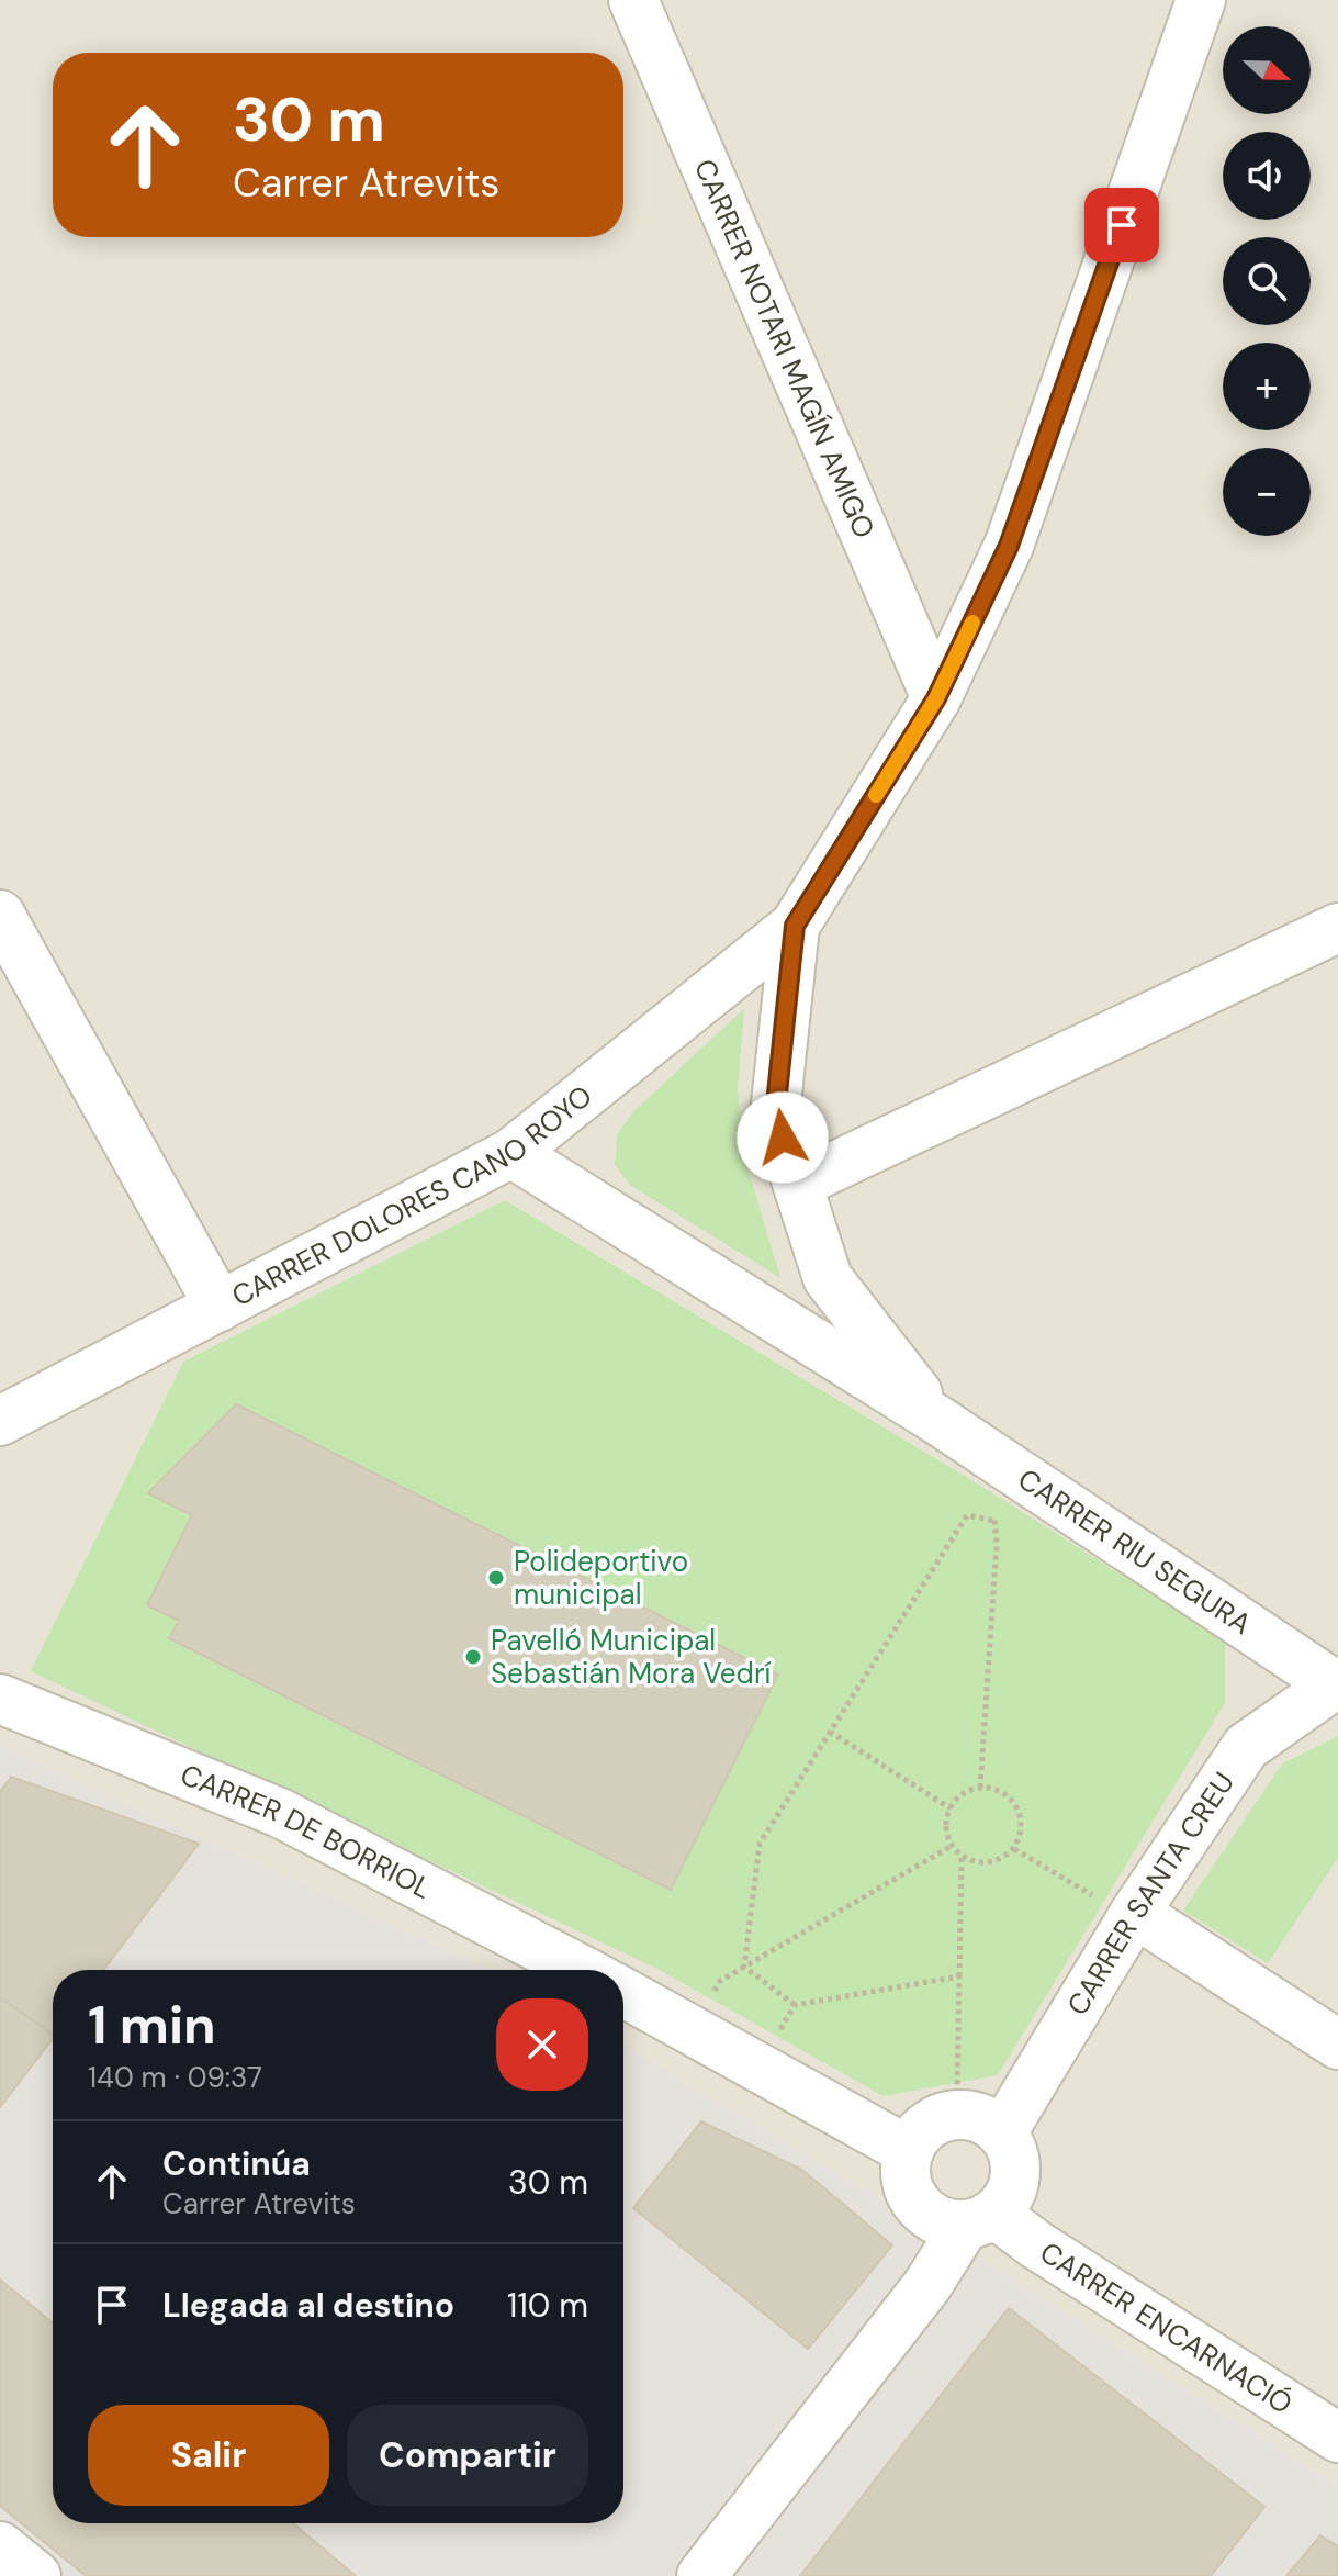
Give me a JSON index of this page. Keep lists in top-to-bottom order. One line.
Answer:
{"streets":{"street":["CARRER NOTARI MAGÍN AMIGO","CARRER DOLORES CANO ROYO","CARRER RIU SEGURA","CARRER DE BORRIOL","CARRER SANTA CREU","CARRER ENCARNACIÓ"]},"crossings":[["CARRER DOLORES CANO ROYO","CARRER RIU SEGURA"],["CARRER RIU SEGURA","CARRER SANTA CREU"],["CARRER SANTA CREU","CARRER ENCARNACIÓ"]],"places":["Polideportivo municipal","Pavelló Municipal Sebastián Mora Vedrí"],"north":"right","page":{"map_buttons":["+","−"],"turn":["30 m","Carrer Atrevits"],"heading":["1 min","140 m · 09:37"],"list":[{"name":"Continúa","note":"Carrer Atrevits","value":"30 m"},{"name":"Llegada al destino","value":"110 m"}],"buttons":["Salir","Compartir"]}}
